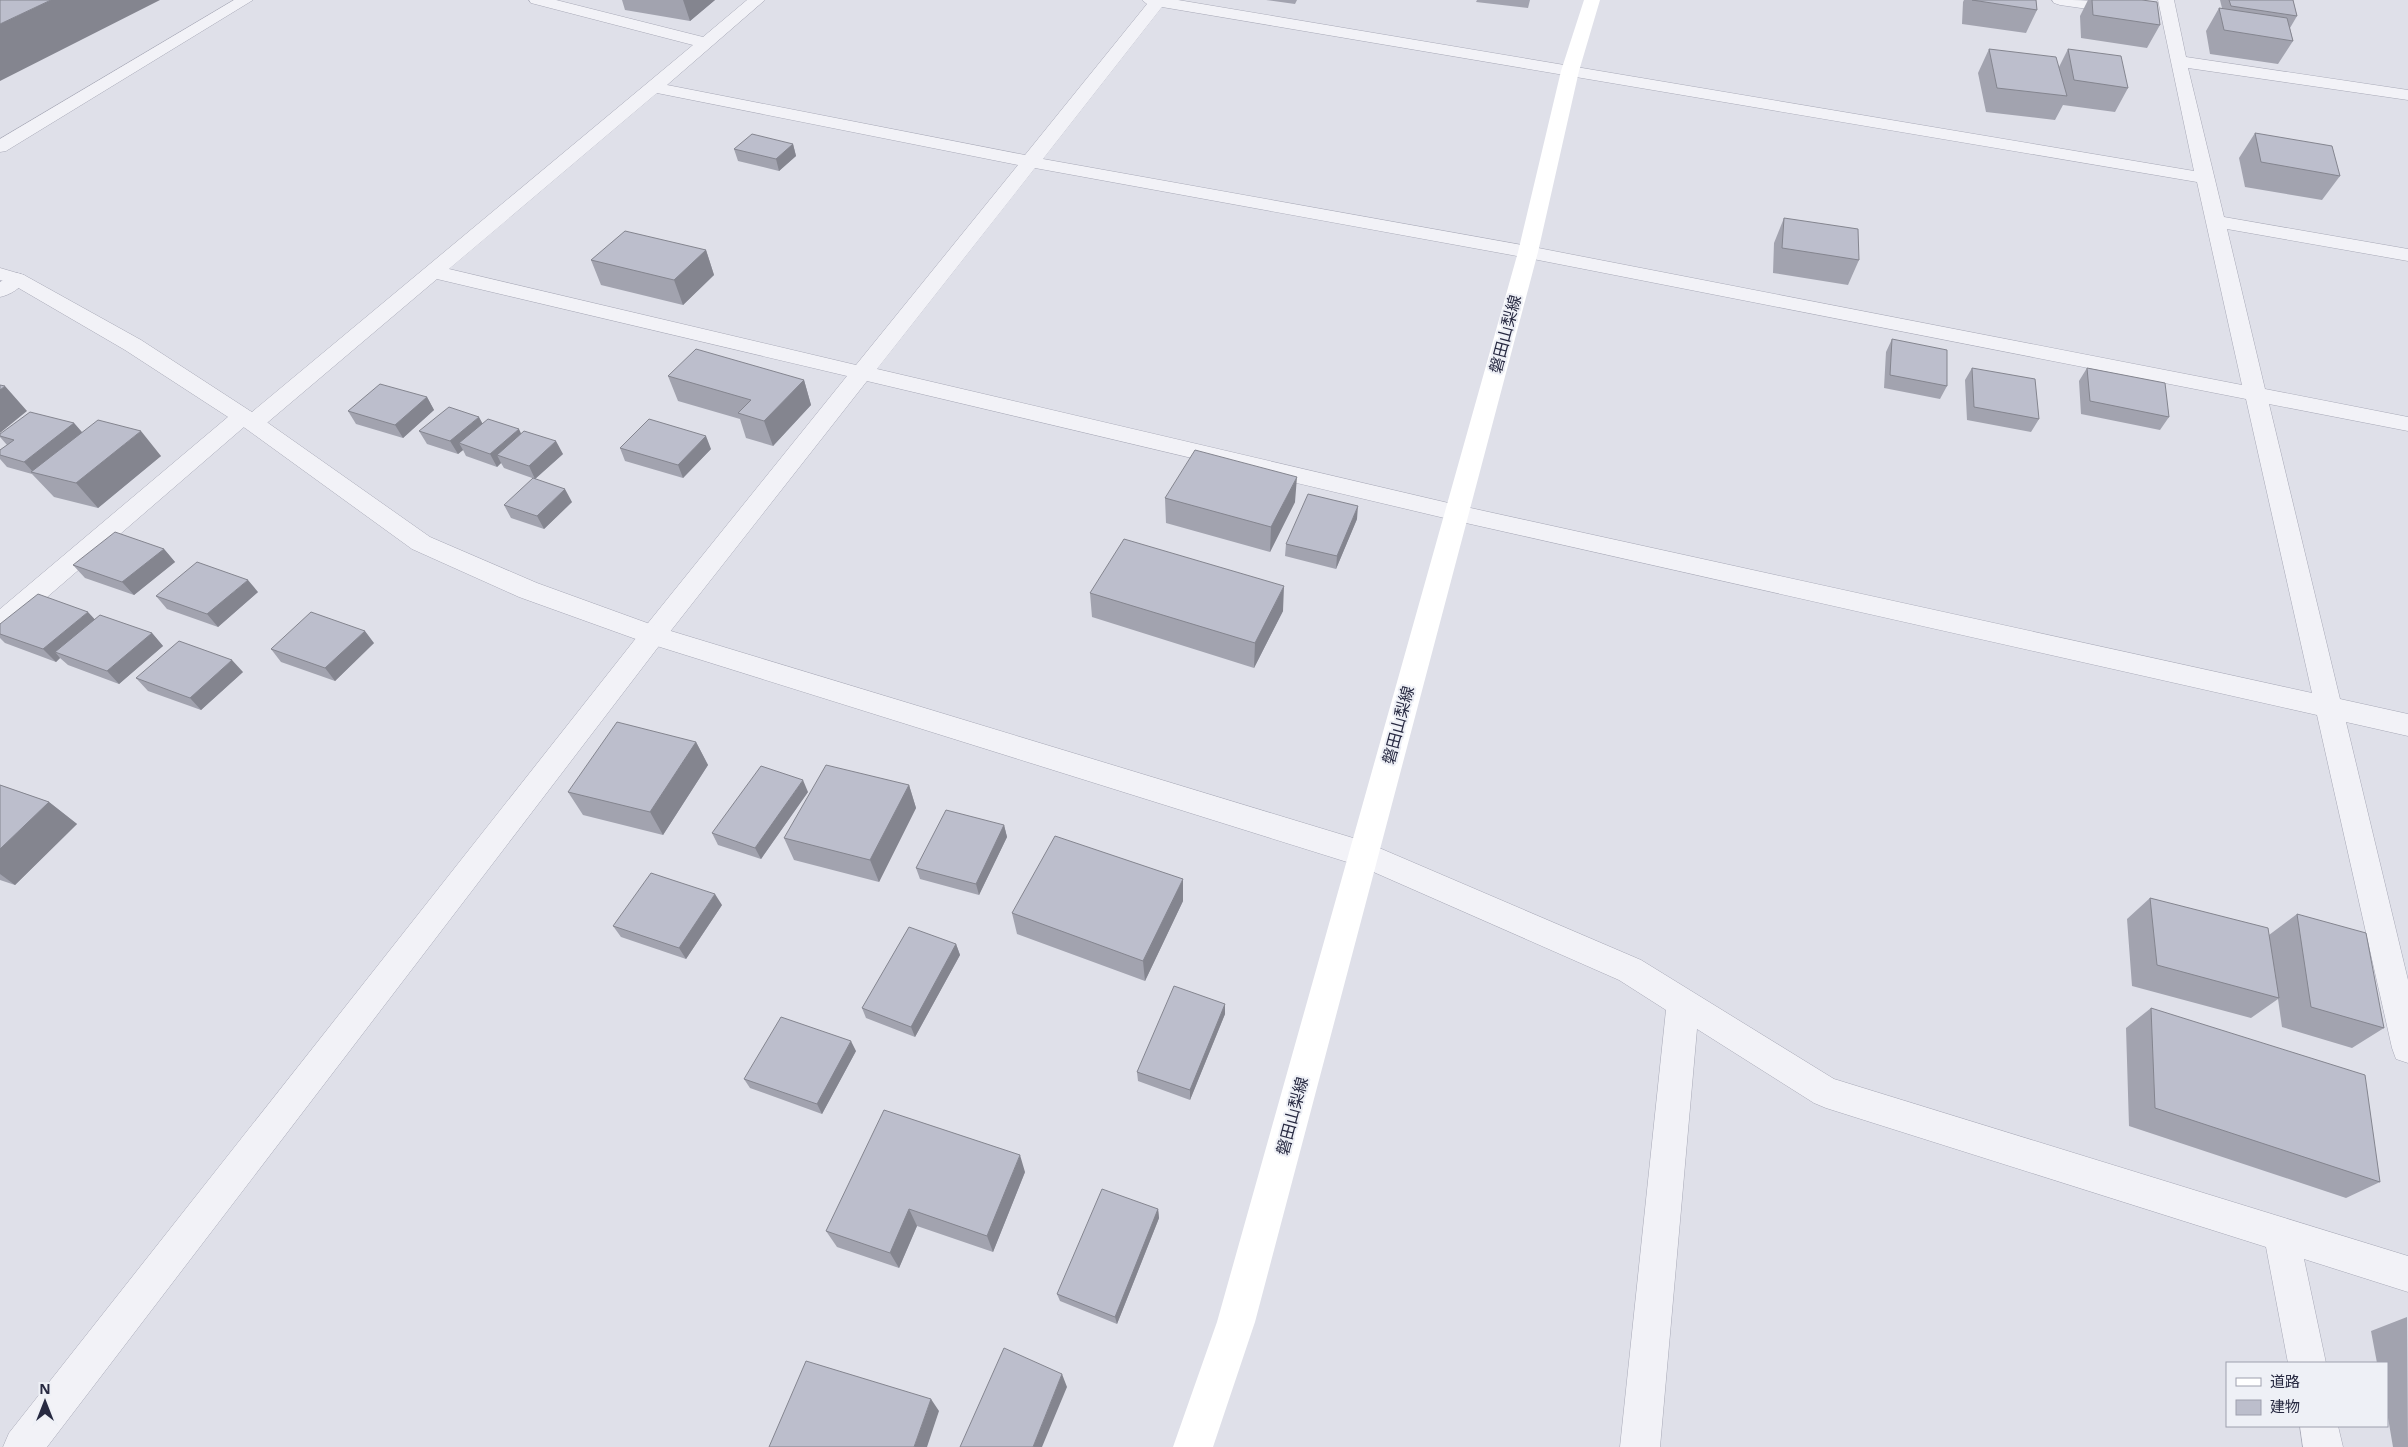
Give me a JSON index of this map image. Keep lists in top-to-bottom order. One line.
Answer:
{"streets":{"main road":["磐田山梨線"]},"legend":["道路","建物"],"north":"top"}
